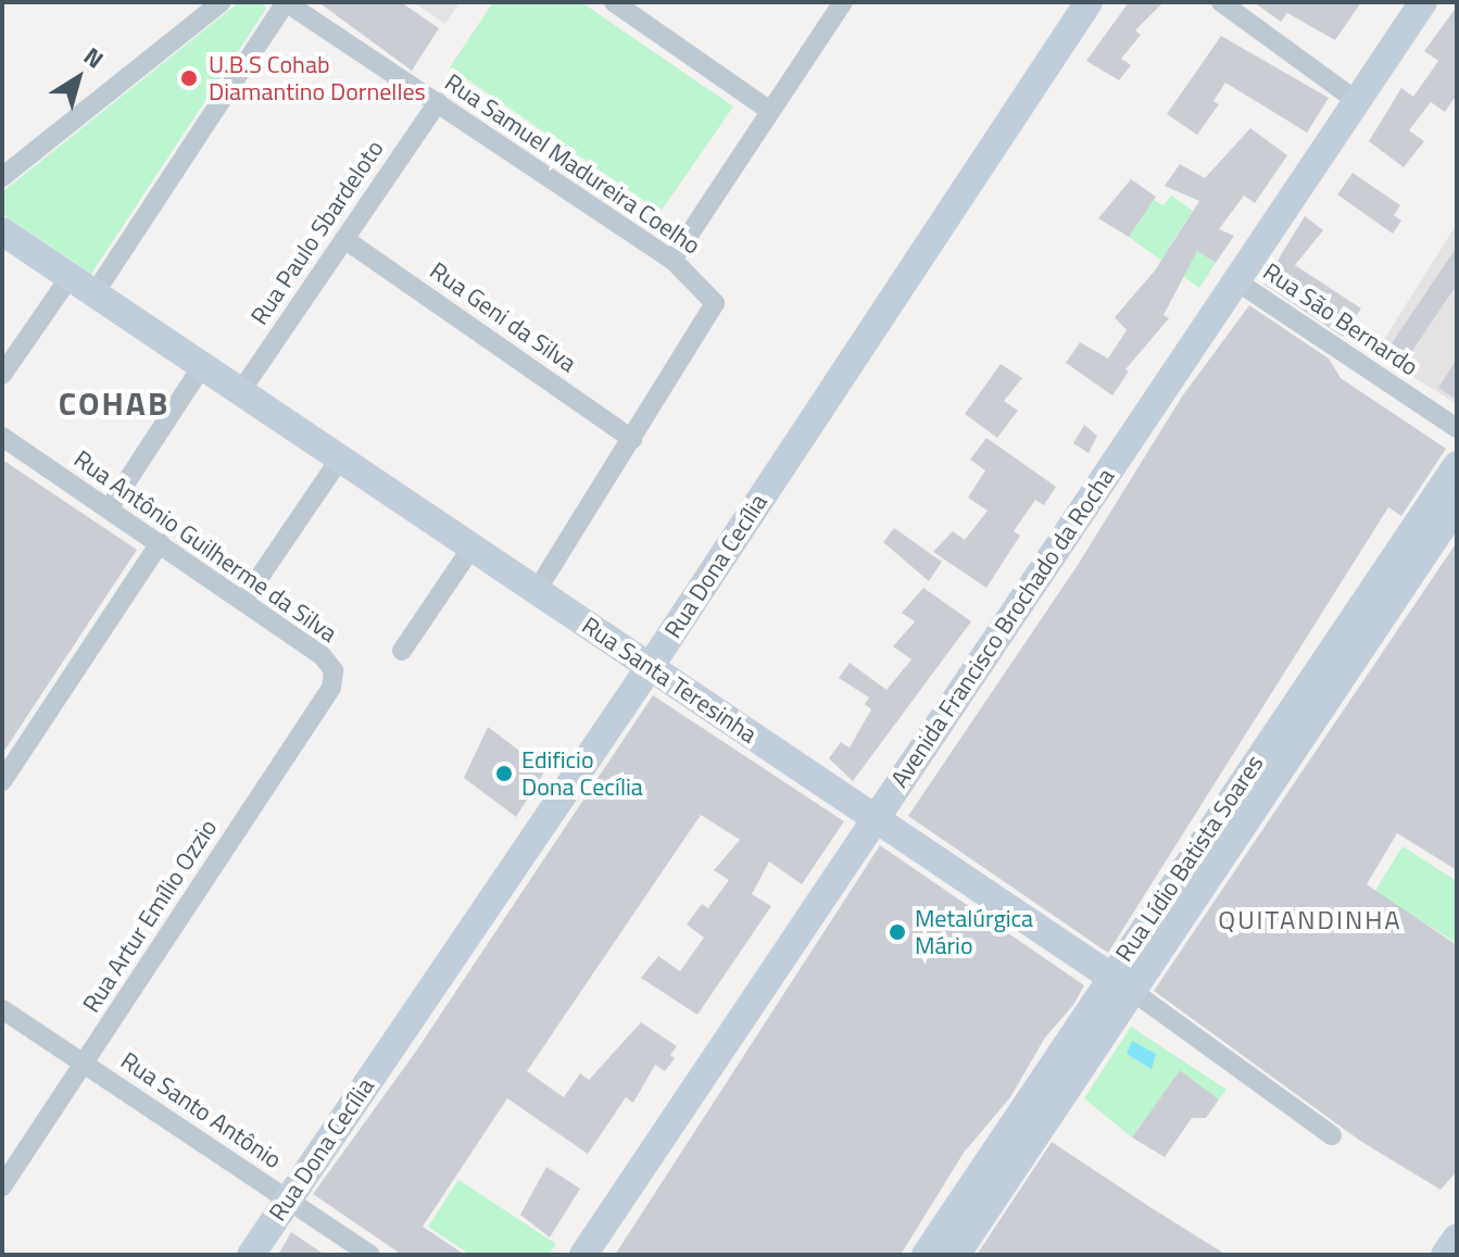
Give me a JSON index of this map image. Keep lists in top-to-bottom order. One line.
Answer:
{"streets":{"street":["Rua Samuel Madureira Coelho","Rua Paulo Sbardeloto","Rua Geni da Silva","Rua São Bernardo","Rua Antônio Guilherme da Silva","Rua Dona Cecília","Avenida Francisco Brochado da Rocha","Rua Santa Teresinha","Rua Lídio Batista Soares","Rua Artur Emílio Ozzio","Rua Santo Antônio"]},"crossings":[["Rua Samuel Madureira Coelho","Rua Paulo Sbardeloto"],["Rua Samuel Madureira Coelho","Rua Geni da Silva"],["Rua Samuel Madureira Coelho","Rua Santa Teresinha"],["Rua Paulo Sbardeloto","Rua Geni da Silva"],["Rua Paulo Sbardeloto","Rua Santa Teresinha"],["Rua São Bernardo","Avenida Francisco Brochado da Rocha"],["Rua Antônio Guilherme da Silva","Rua Artur Emílio Ozzio"],["Rua Dona Cecília","Rua Santa Teresinha"],["Rua Dona Cecília","Rua Santo Antônio"],["Avenida Francisco Brochado da Rocha","Rua Santa Teresinha"],["Rua Santa Teresinha","Rua Lídio Batista Soares"],["Rua Artur Emílio Ozzio","Rua Santo Antônio"]],"districts":["COHAB","QUITANDINHA"],"places":["U.B.S Cohab Diamantino Dornelles","Edificio Dona Cecília","Metalúrgica Mário"],"north":"top right"}
